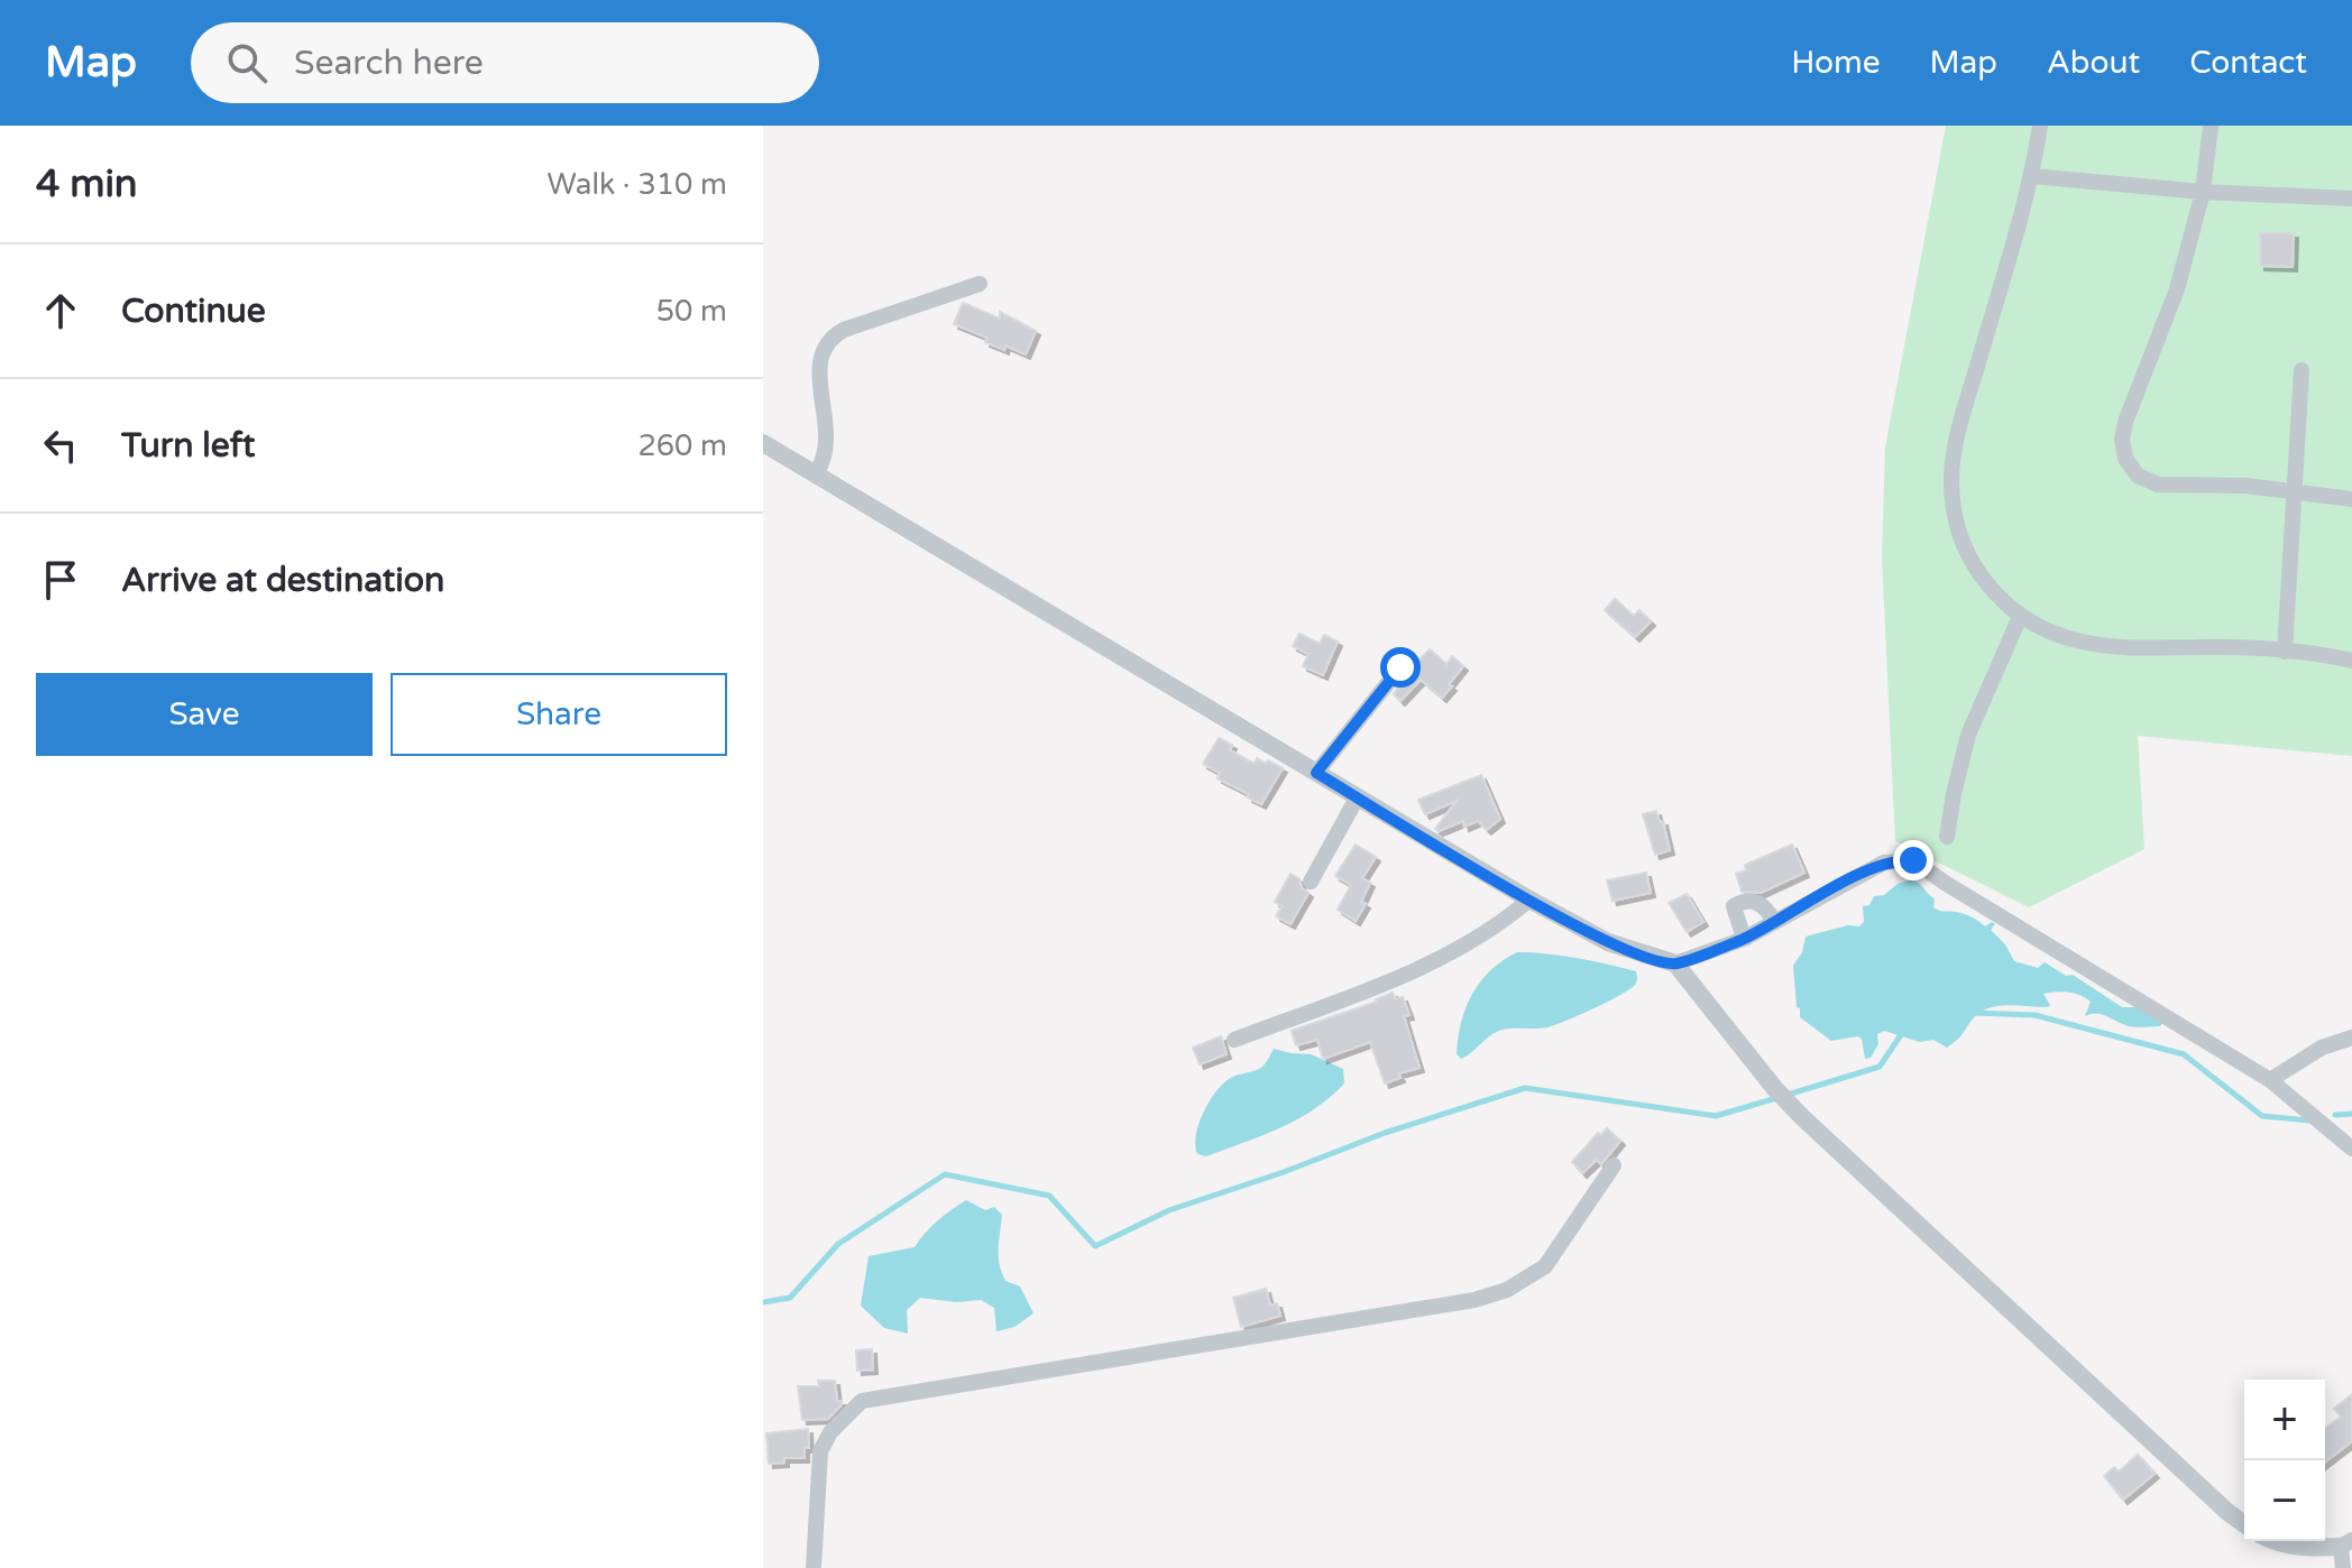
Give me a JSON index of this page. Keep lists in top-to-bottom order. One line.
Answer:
{"page":{"header":"Map","search":"Search here","nav":["Home","Map","About","Contact"],"heading":["4 min","Walk · 310 m"],"list":[["Continue","50 m"],["Turn left","260 m"],"Arrive at destination"],"buttons":["Save","Share"],"map_buttons":["+","−"]}}
